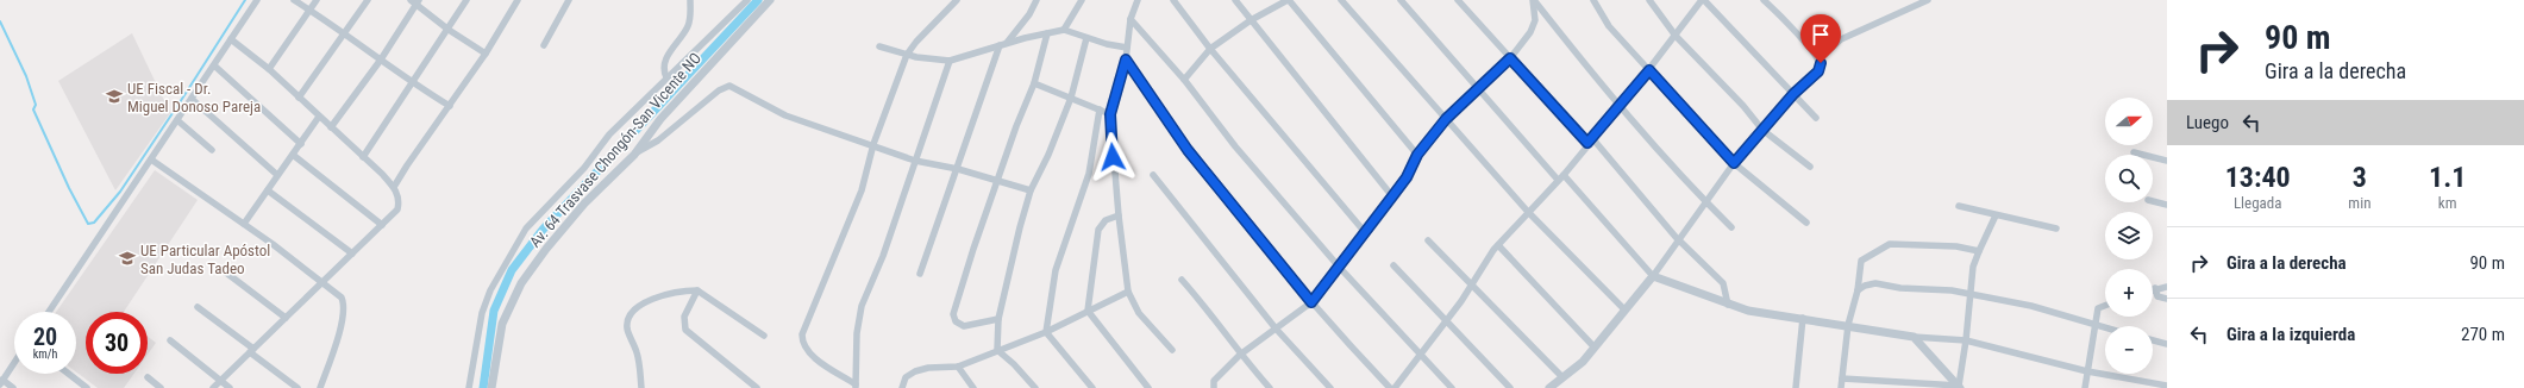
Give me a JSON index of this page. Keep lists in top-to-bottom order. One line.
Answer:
{"streets":{"street":["Av. 64 Trasvase Chongón-San Vicente NO"]},"places":{"school or university":["UE Fiscal - Dr. Miguel Donoso Pareja","UE Particular Apóstol San Judas Tadeo"]},"north":"right","page":{"turn":["90 m","Gira a la derecha"],"map_buttons":["+","−"],"then":"Luego","eta":["13:40","Llegada","3","min","1.1","km"],"list":[{"name":"Gira a la derecha","value":"90 m"},{"name":"Gira a la izquierda","value":"270 m"}],"speed":"20 km/h","limit":"30"}}
